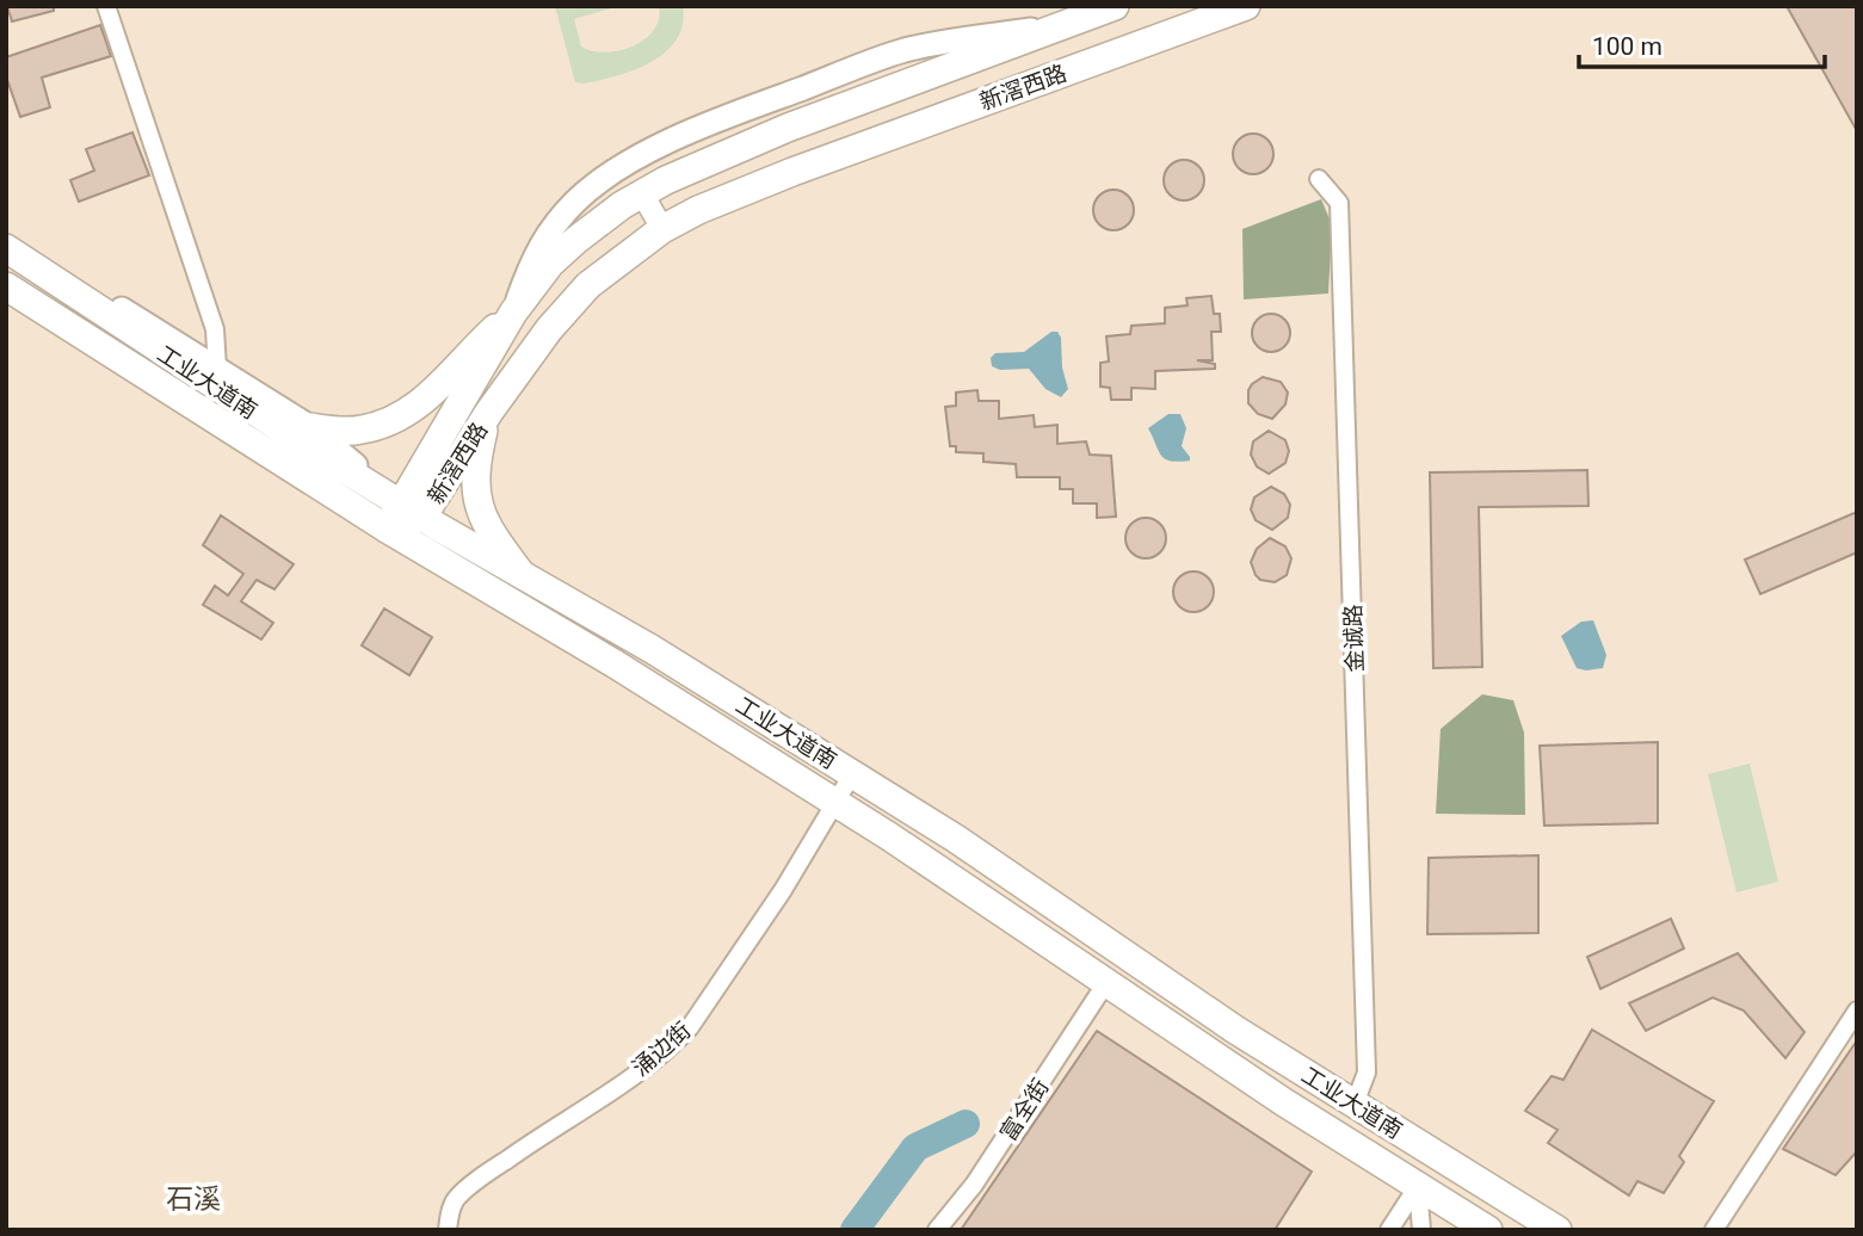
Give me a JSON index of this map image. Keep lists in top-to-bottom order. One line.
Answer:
{"streets":{"main road":["新滘西路","工业大道南"],"street":["金诚路","涌边街","富全街"]},"crossings":[["新滘西路","工业大道南"],["工业大道南","金诚路"],["工业大道南","涌边街"]],"districts":["石溪"],"scale_bar":"100 m"}
